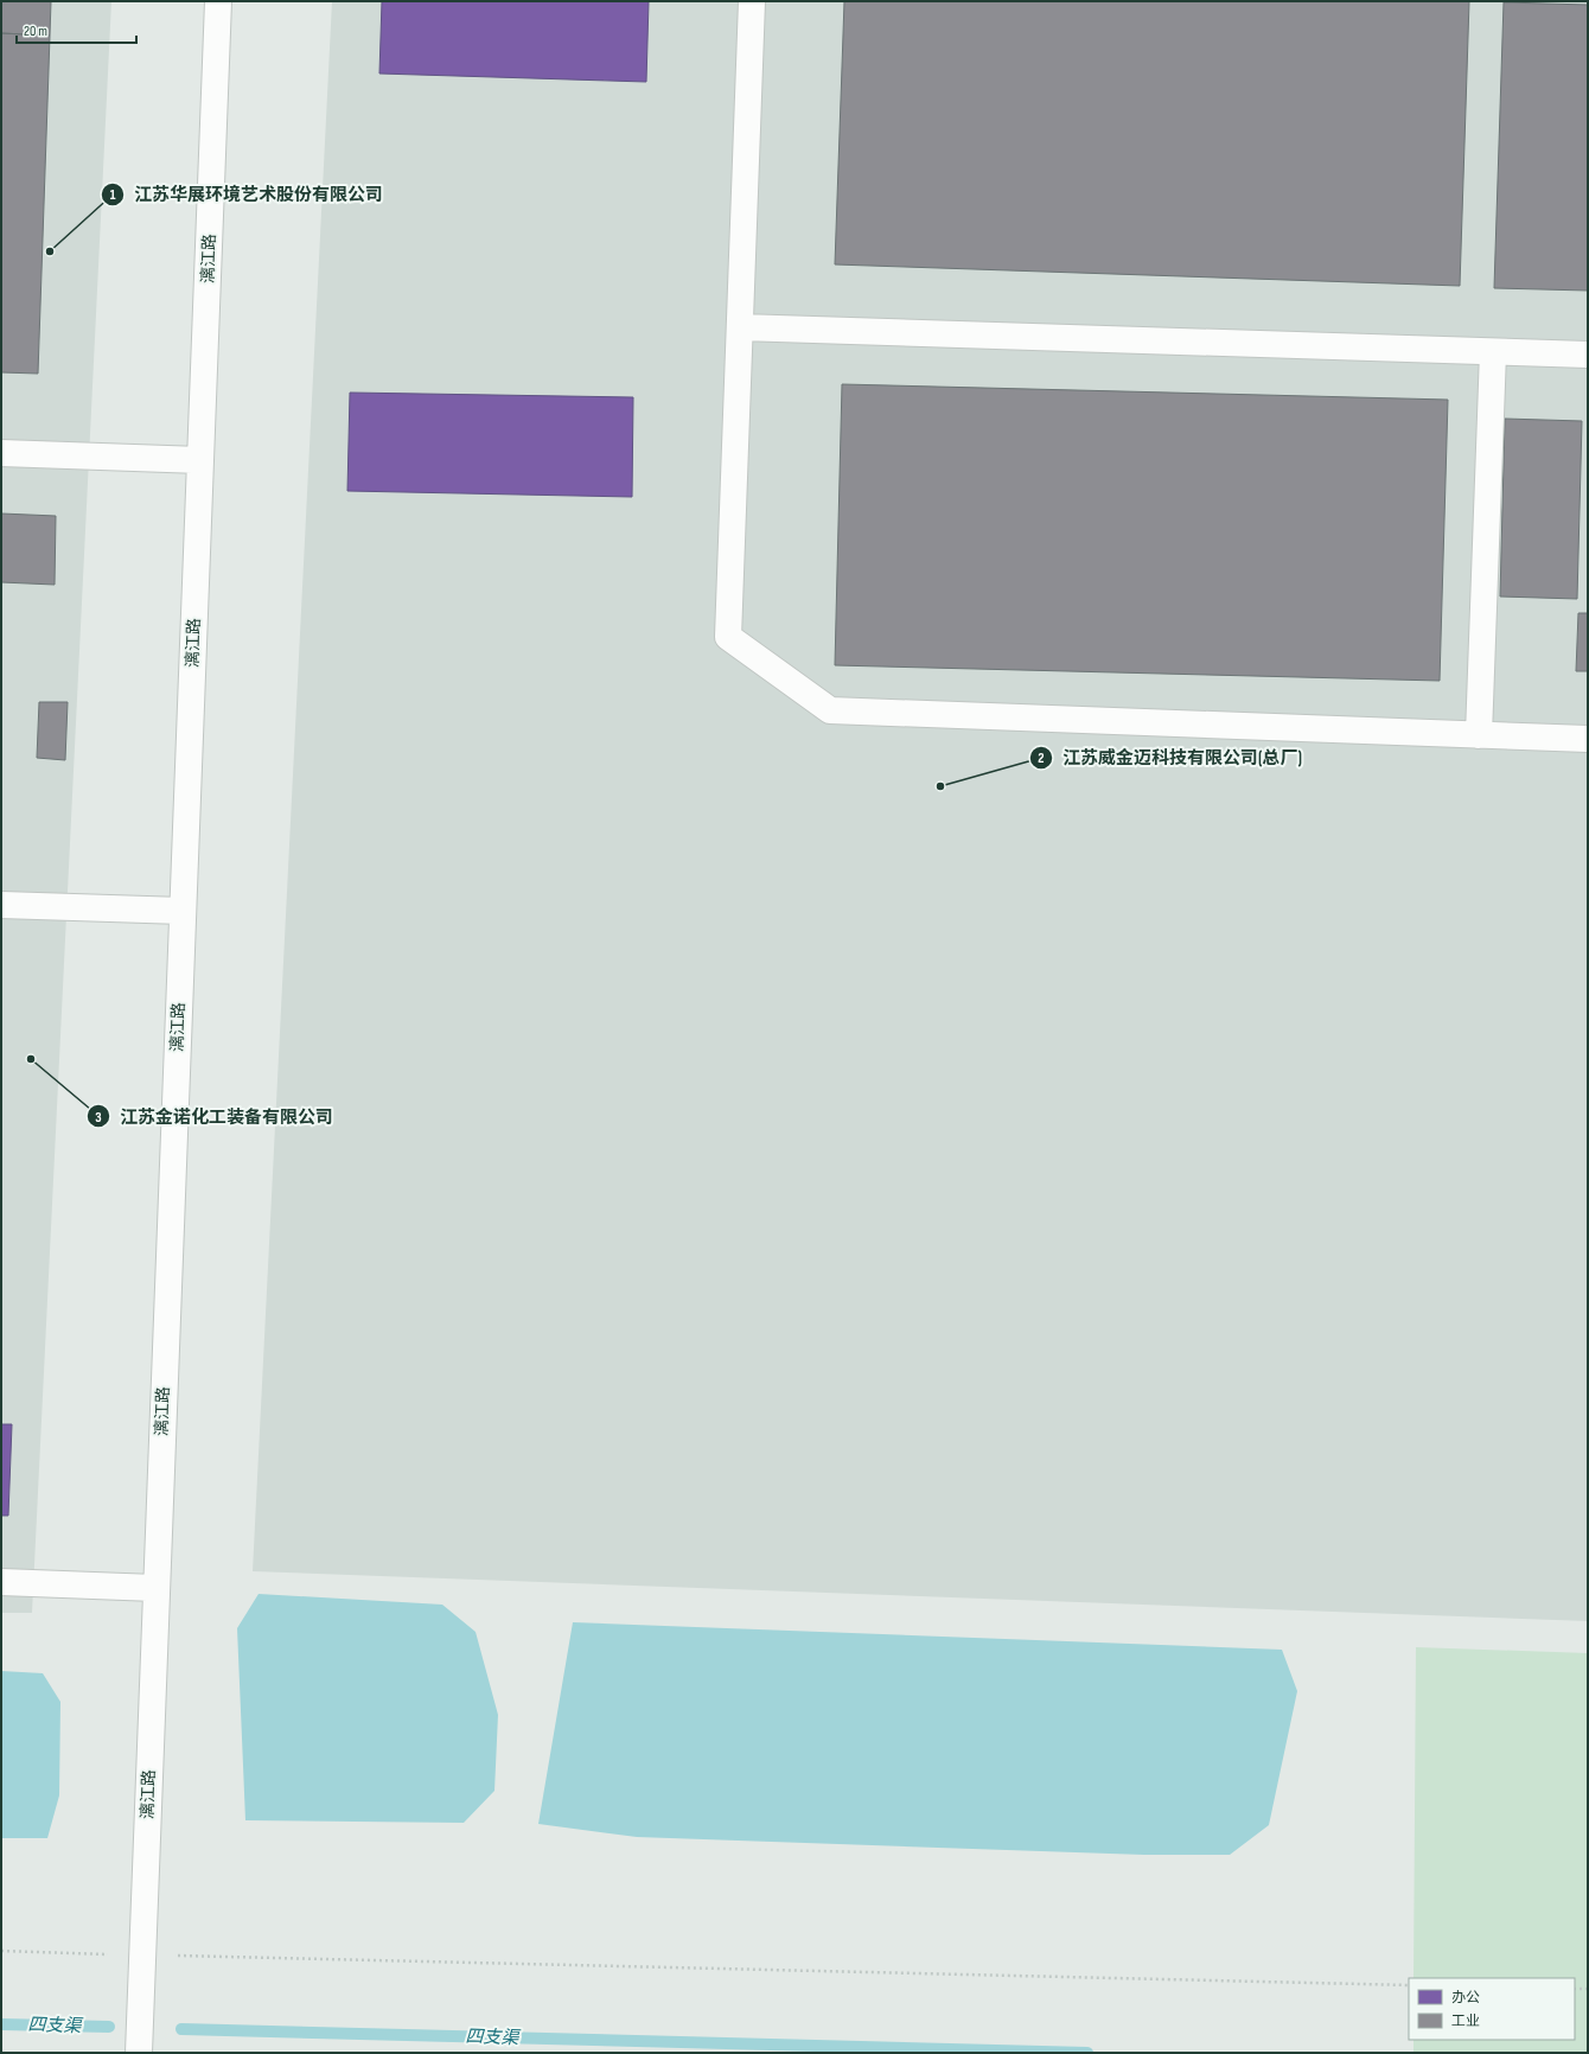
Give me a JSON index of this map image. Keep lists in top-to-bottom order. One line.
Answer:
{"streets":{"street":["漓江路"]},"water":["四支渠"],"places":["江苏华展环境艺术股份有限公司","江苏威金迈科技有限公司(总厂)","江苏金诺化工装备有限公司"],"legend":["办公","工业"],"scale_bar":"20 m"}
